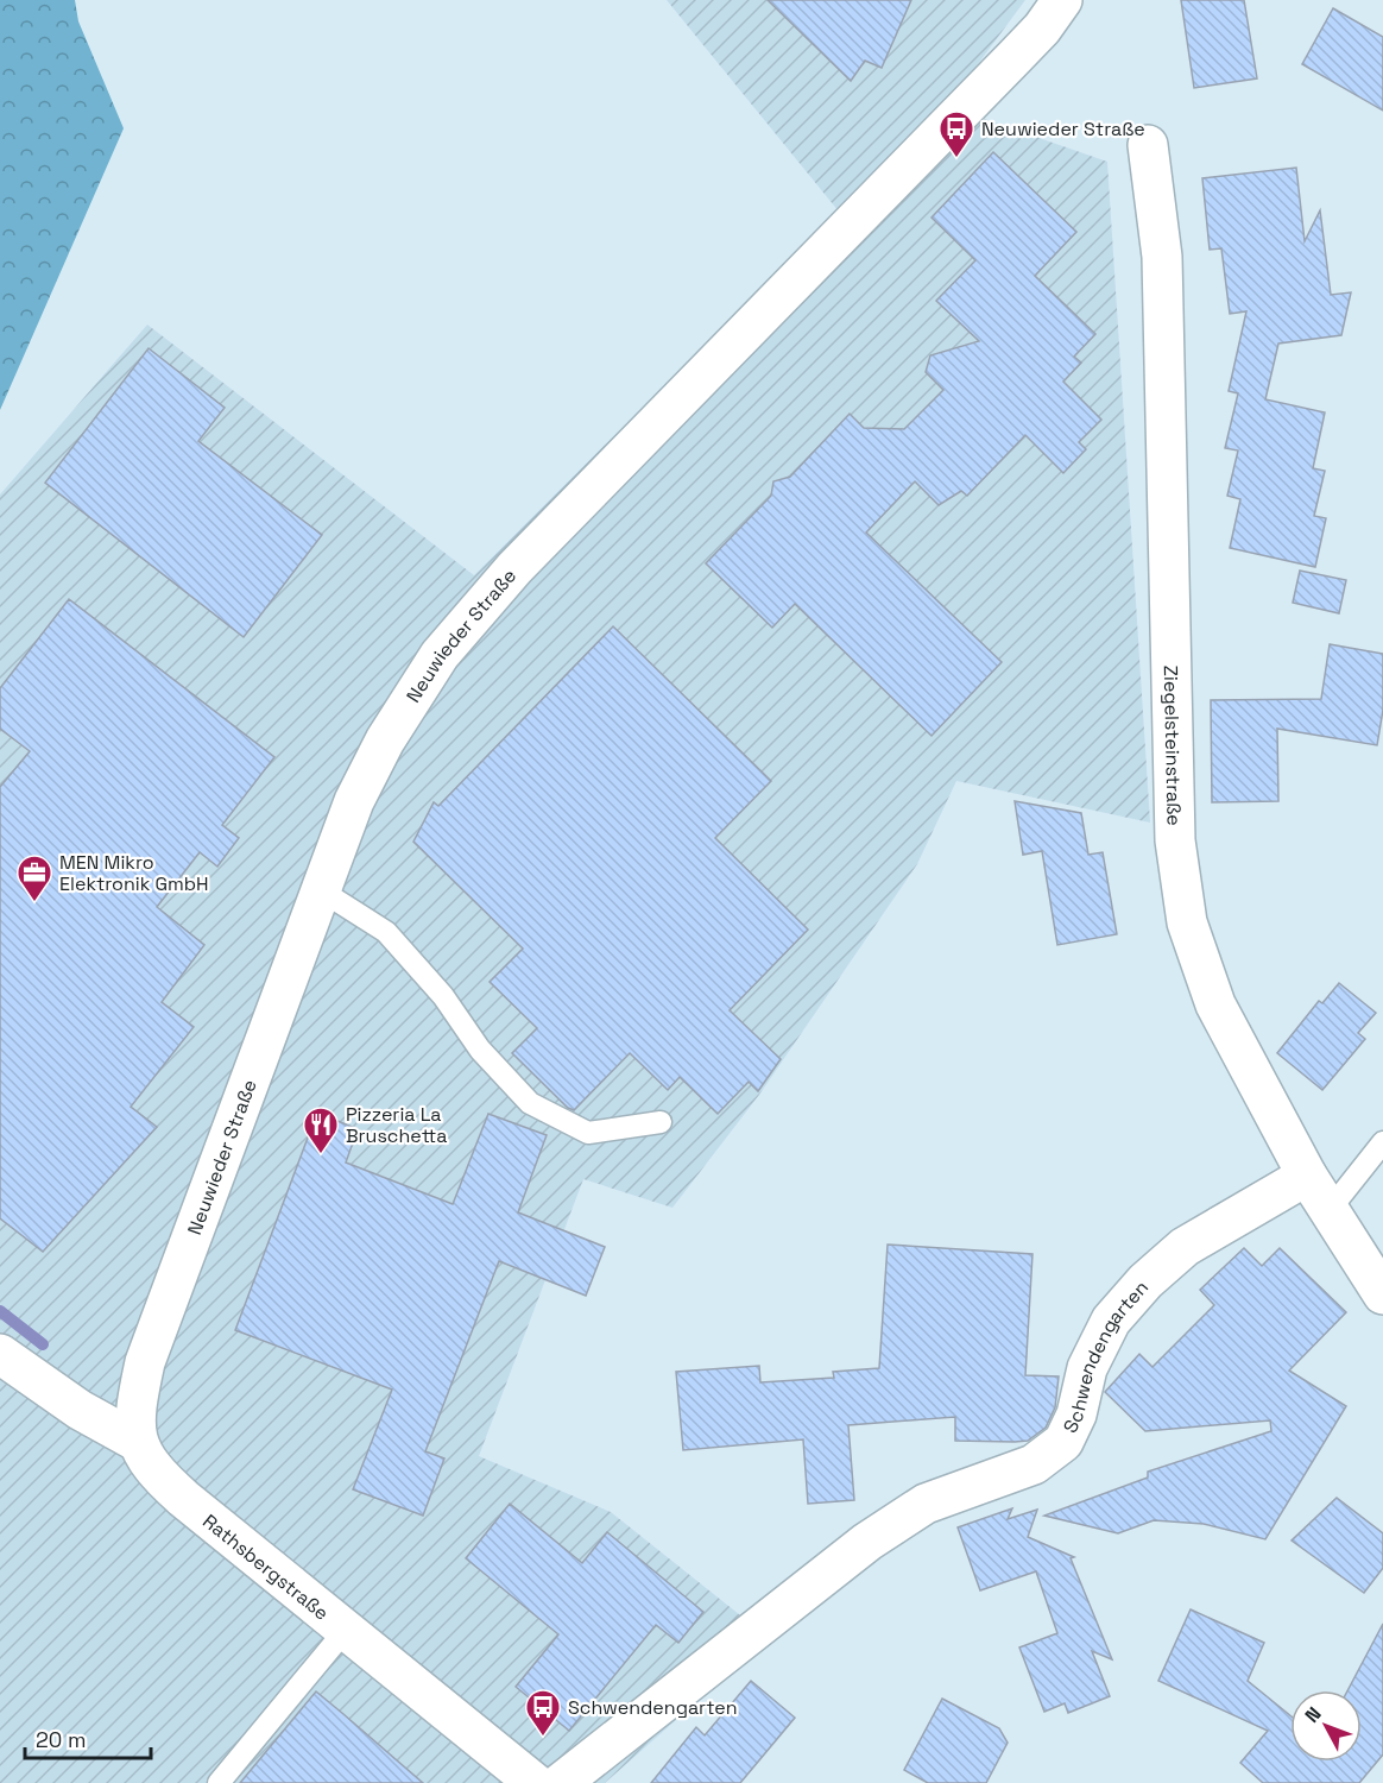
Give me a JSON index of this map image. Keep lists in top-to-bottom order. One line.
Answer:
{"streets":{"street":["Neuwieder Straße","Ziegelsteinstraße","Schwendengarten","Rathsbergstraße"]},"crossings":[["Neuwieder Straße","Rathsbergstraße"],["Ziegelsteinstraße","Schwendengarten"]],"places":{"bus stop":["Neuwieder Straße","Schwendengarten"],"office":["MEN Mikro Elektronik GmbH"],"restaurant":["Pizzeria La Bruschetta"]},"scale_bar":"20 m","north":"top left"}
